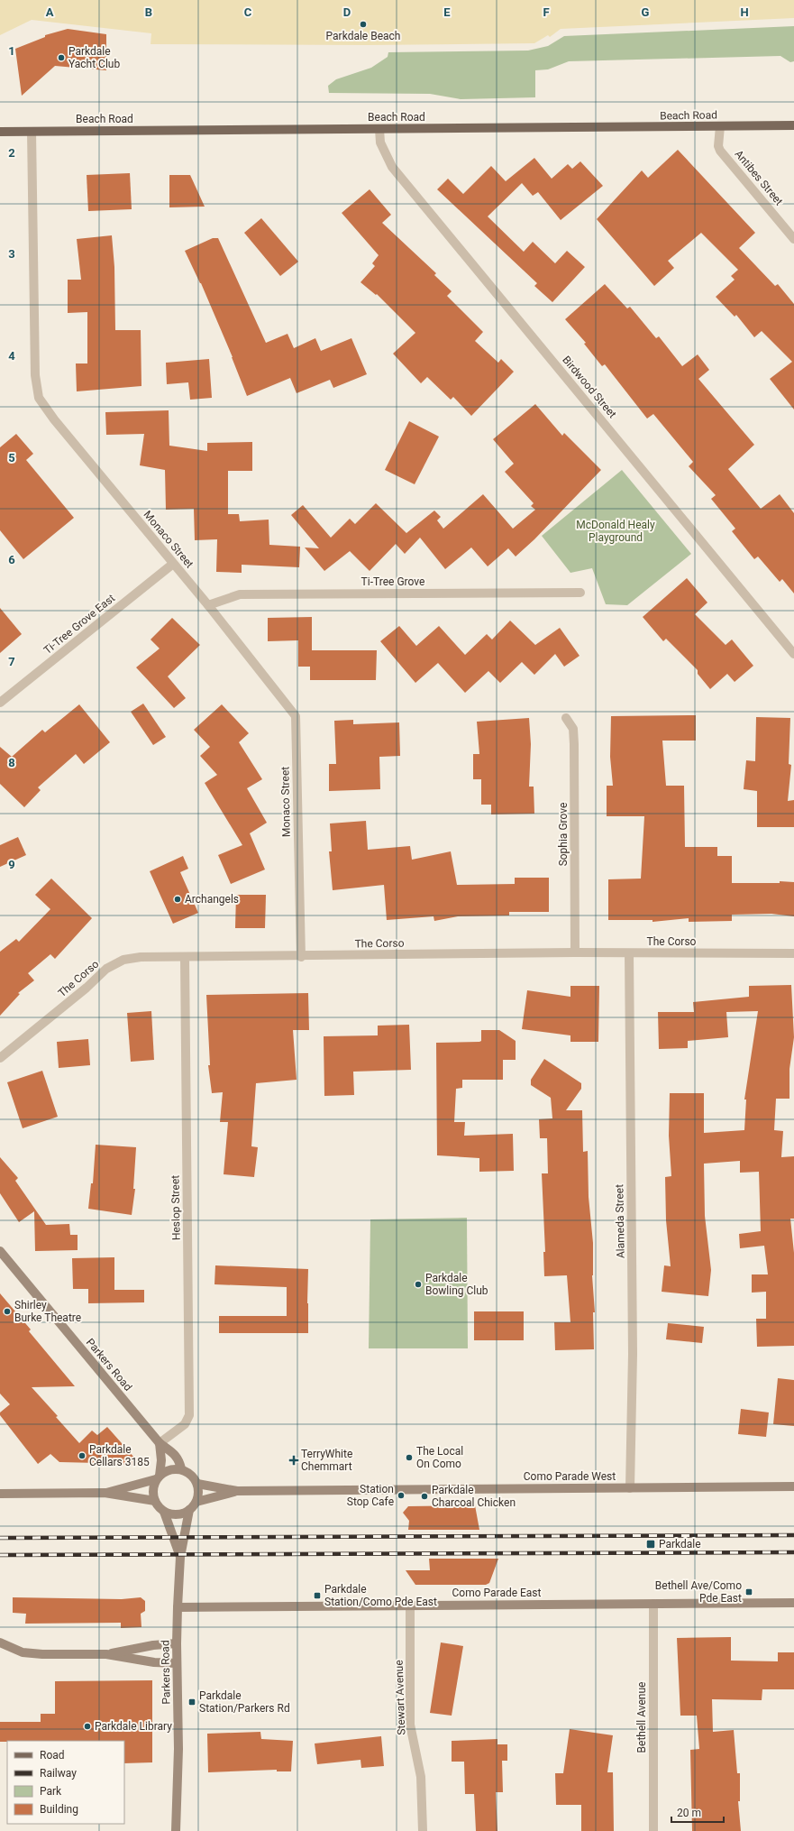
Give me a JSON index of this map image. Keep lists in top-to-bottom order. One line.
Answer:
{"streets":{"main road":["Beach Road"],"street":["Antibes Street","Birdwood Street","Monaco Street","Ti-Tree Grove","Ti-Tree Grove East","Sophia Grove","The Corso","Heslop Street","Alameda Street","Parkers Road","Como Parade West","Como Parade East","Stewart Avenue","Bethell Avenue"]},"crossings":[["Beach Road","Antibes Street"],["Beach Road","Birdwood Street"],["Beach Road","Monaco Street"],["Monaco Street","Ti-Tree Grove"],["Monaco Street","Ti-Tree Grove East"],["Monaco Street","The Corso"],["Sophia Grove","The Corso"],["The Corso","Heslop Street"],["The Corso","Alameda Street"],["Heslop Street","Parkers Road"],["Alameda Street","Como Parade West"],["Parkers Road","Como Parade West"],["Parkers Road","Como Parade East"],["Como Parade East","Stewart Avenue"],["Como Parade East","Bethell Avenue"]],"parks":["McDonald Healy Playground"],"places":{"other":["Parkdale Beach","Parkdale Yacht Club","Archangels","Parkdale Bowling Club","Shirley Burke Theatre","Parkdale Cellars 3185","The Local On Como","Station Stop Cafe","Parkdale Charcoal Chicken","Parkdale Library"],"health":["TerryWhite Chemmart"],"transit":["Parkdale","Bethell Ave/Como Pde East","Parkdale Station/Como Pde East","Parkdale Station/Parkers Rd"]},"legend":["Road","Railway","Park","Building"],"scale_bar":"20 m","grid":{"columns":["A","B","C","D","E","F","G","H"],"rows":["1","2","3","4","5","6","7","8","9"]}}
